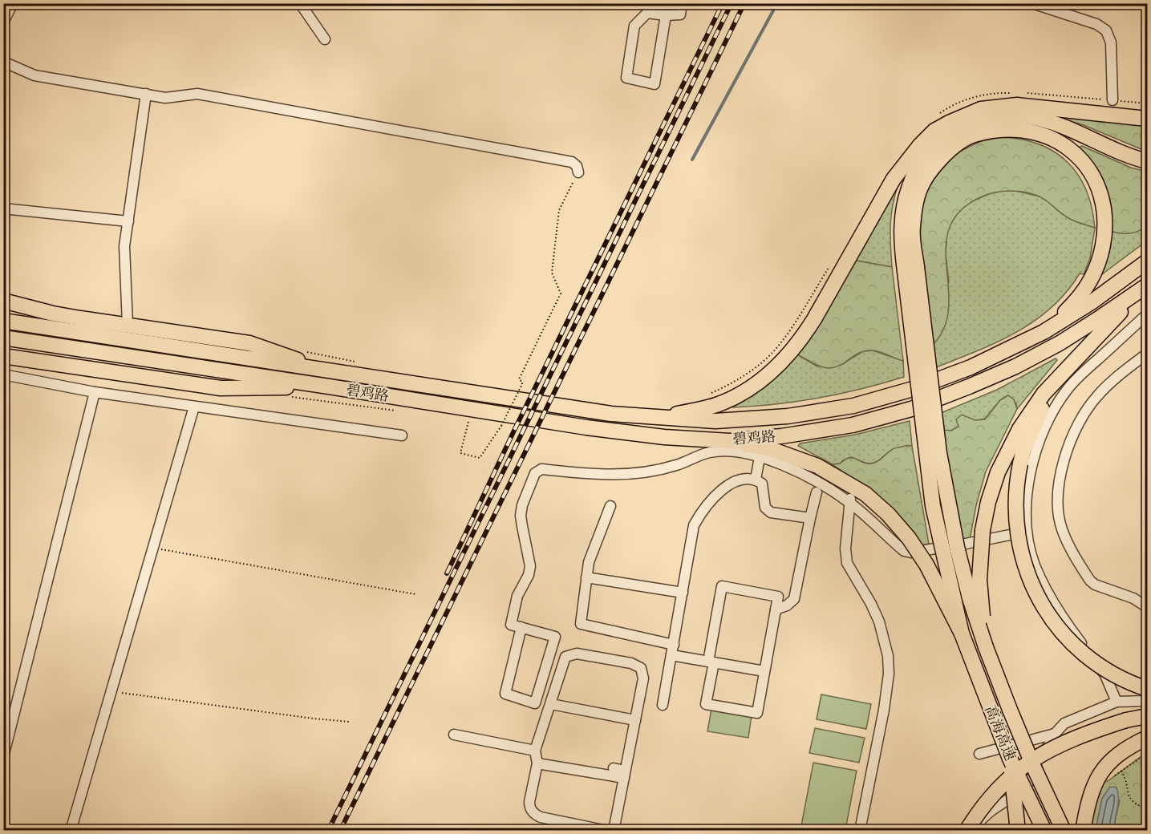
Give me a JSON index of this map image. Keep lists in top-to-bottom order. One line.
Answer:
{"streets":{"highway":["碧鸡路","高海高速"]}}
